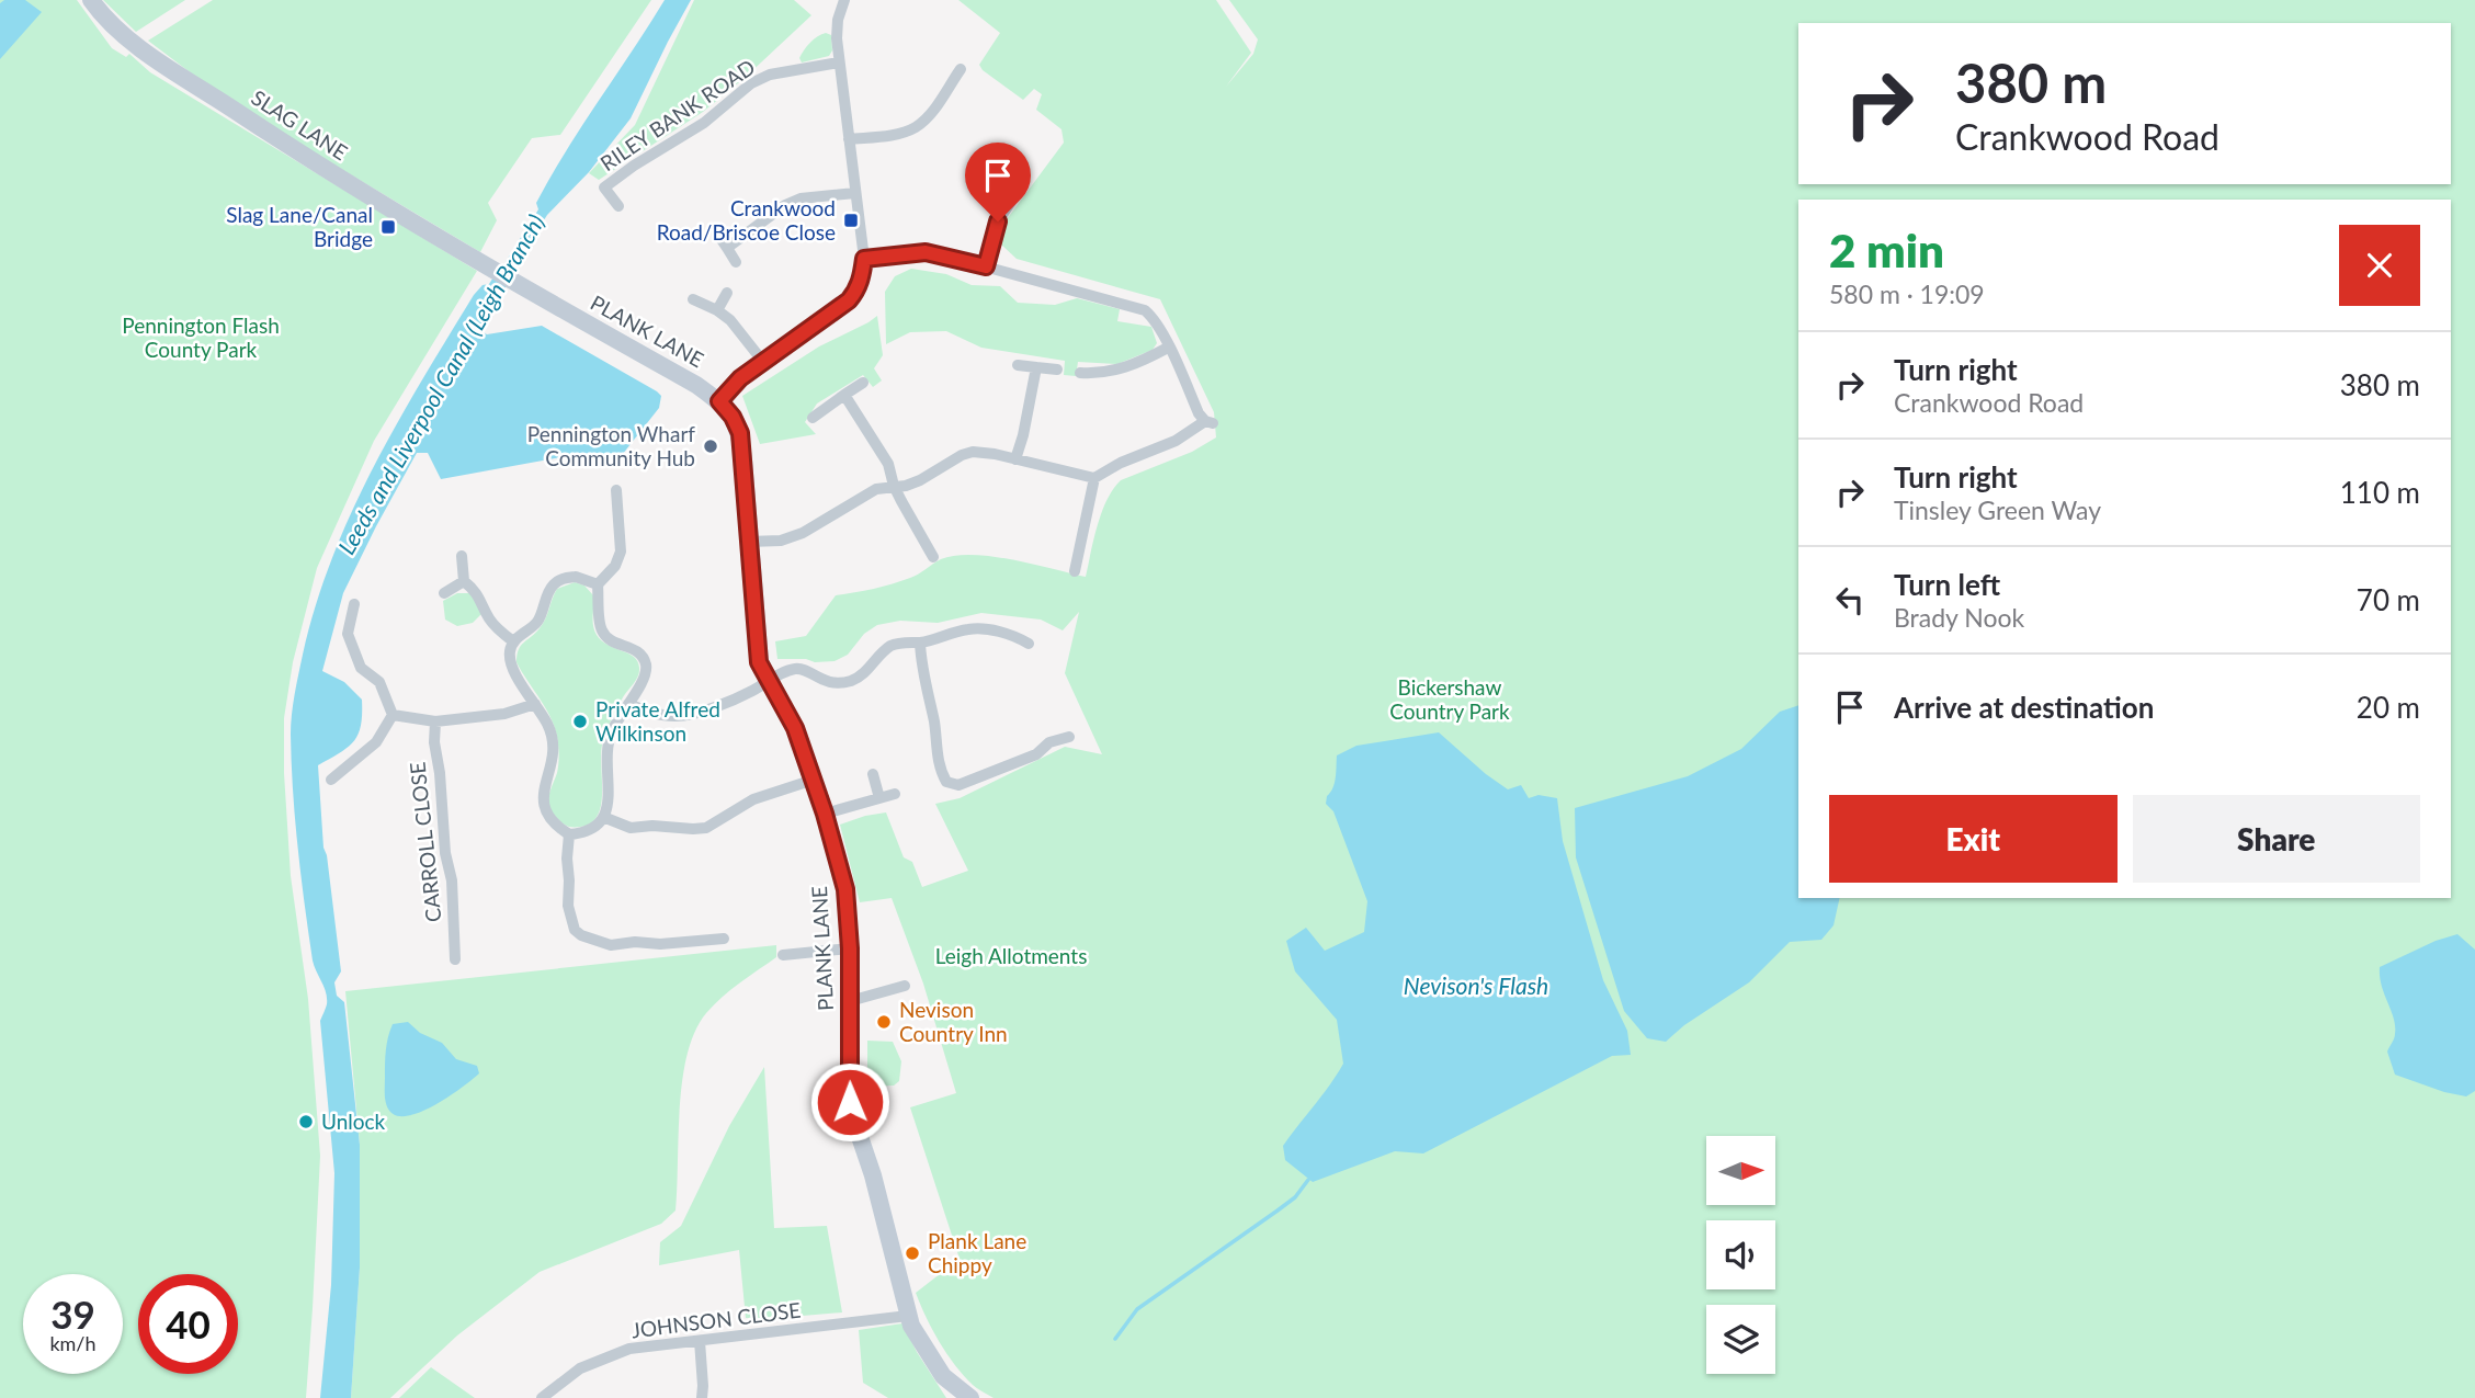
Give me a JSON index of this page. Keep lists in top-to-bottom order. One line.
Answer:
{"streets":{"street":["RILEY BANK ROAD","SLAG LANE","PLANK LANE","CARROLL CLOSE","JOHNSON CLOSE"]},"crossings":[["SLAG LANE","PLANK LANE"],["PLANK LANE","JOHNSON CLOSE"]],"water":["Leeds and Liverpool Canal (Leigh Branch)","Nevison's Flash"],"parks":["Pennington Flash County Park","Bickershaw Country Park","Leigh Allotments"],"places":{"transit":["Crankwood Road/Briscoe Close","Slag Lane/Canal Bridge"],"other":["Pennington Wharf Community Hub","Private Alfred Wilkinson","Nevison Country Inn","Unlock","Plank Lane Chippy"]},"north":"right","page":{"turn":["380 m","Crankwood Road"],"heading":["2 min","580 m · 19:09"],"list":[{"name":"Turn right","note":"Crankwood Road","value":"380 m"},{"name":"Turn right","note":"Tinsley Green Way","value":"110 m"},{"name":"Turn left","note":"Brady Nook","value":"70 m"},{"name":"Arrive at destination","value":"20 m"}],"buttons":["Exit","Share"],"speed":"39 km/h","limit":"40"}}
